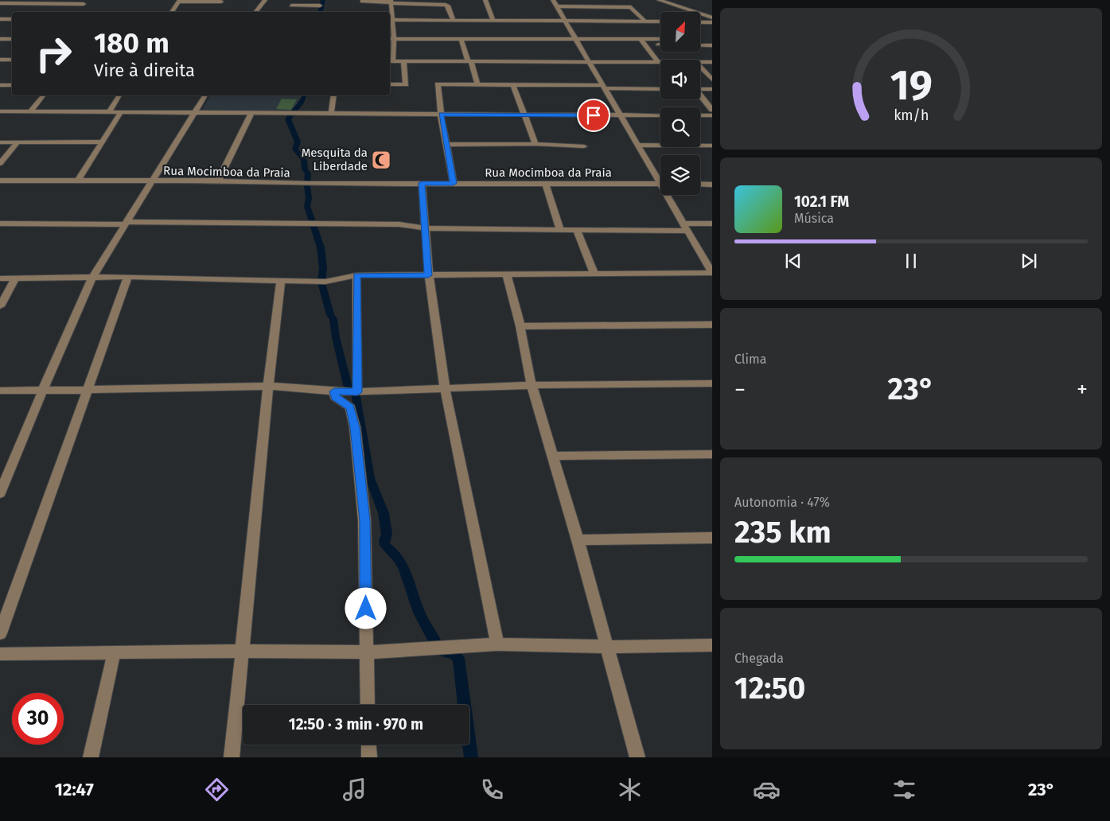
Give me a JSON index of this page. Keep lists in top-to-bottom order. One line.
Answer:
{"streets":{"street":["Rua Mocimboa da Praia"]},"places":{"mosque":["Mesquita da Liberdade"]},"north":"top right","page":{"turn":["180 m","Vire à direita"],"song":["102.1 FM","Música"],"tile":["Clima",["Autonomia · 47%","235 km"],["Chegada","12:50"]],"heat":["−","23°","+"],"limit":"30","trip":"12:50 · 3 min · 970 m","tabs":["12:47","23°"],"gauge":["19","km/h"]}}
